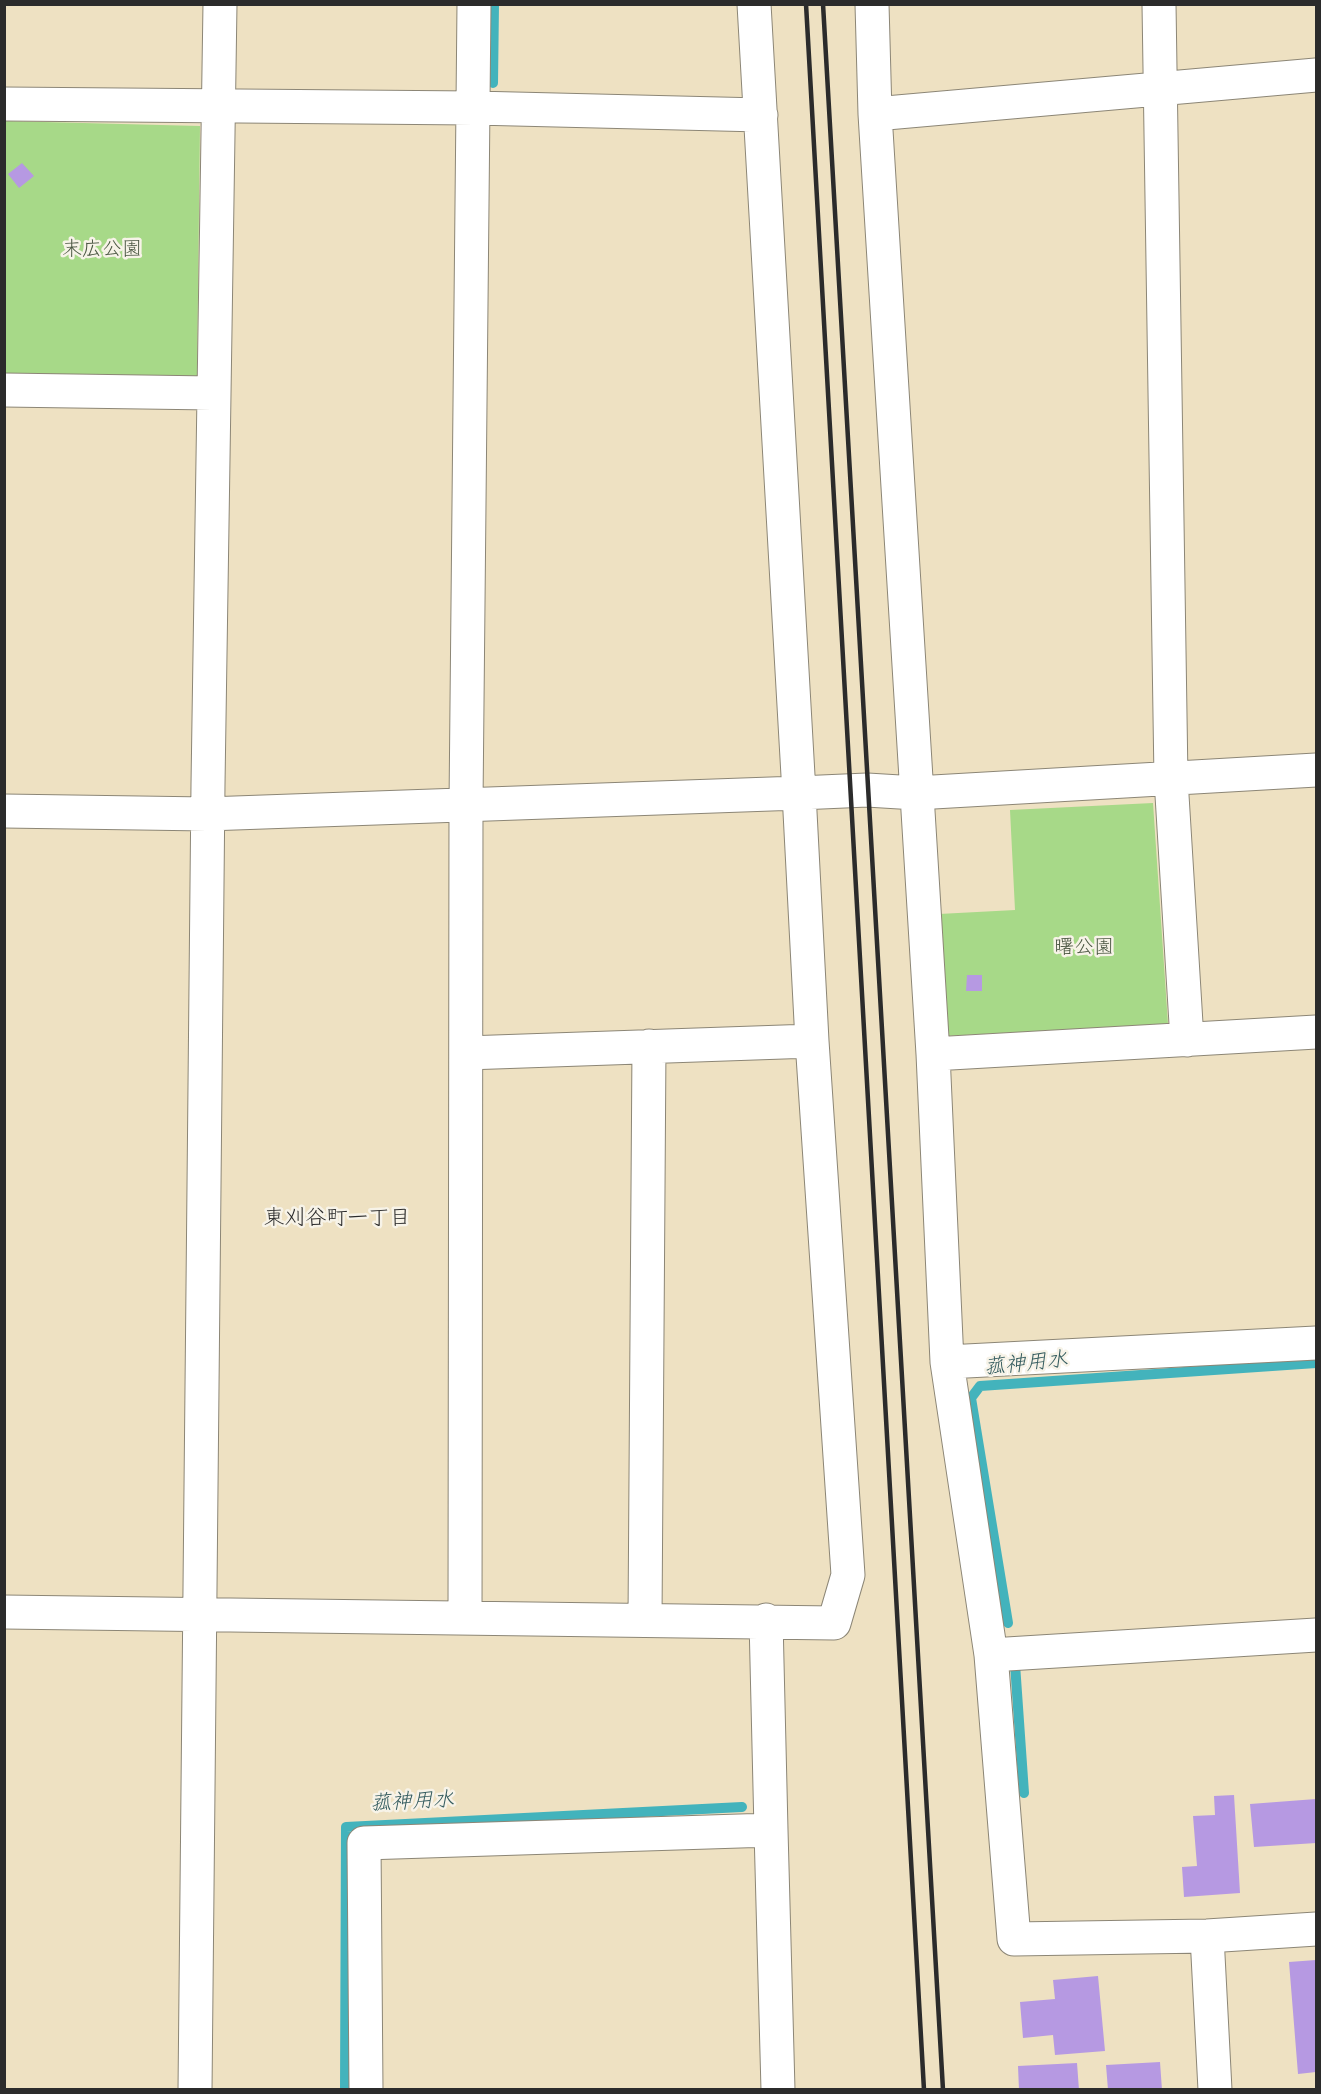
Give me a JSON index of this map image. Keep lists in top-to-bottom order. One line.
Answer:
{"districts":["東刈谷町一丁目"],"water":["菰神用水"],"parks":["末広公園","曙公園"]}
